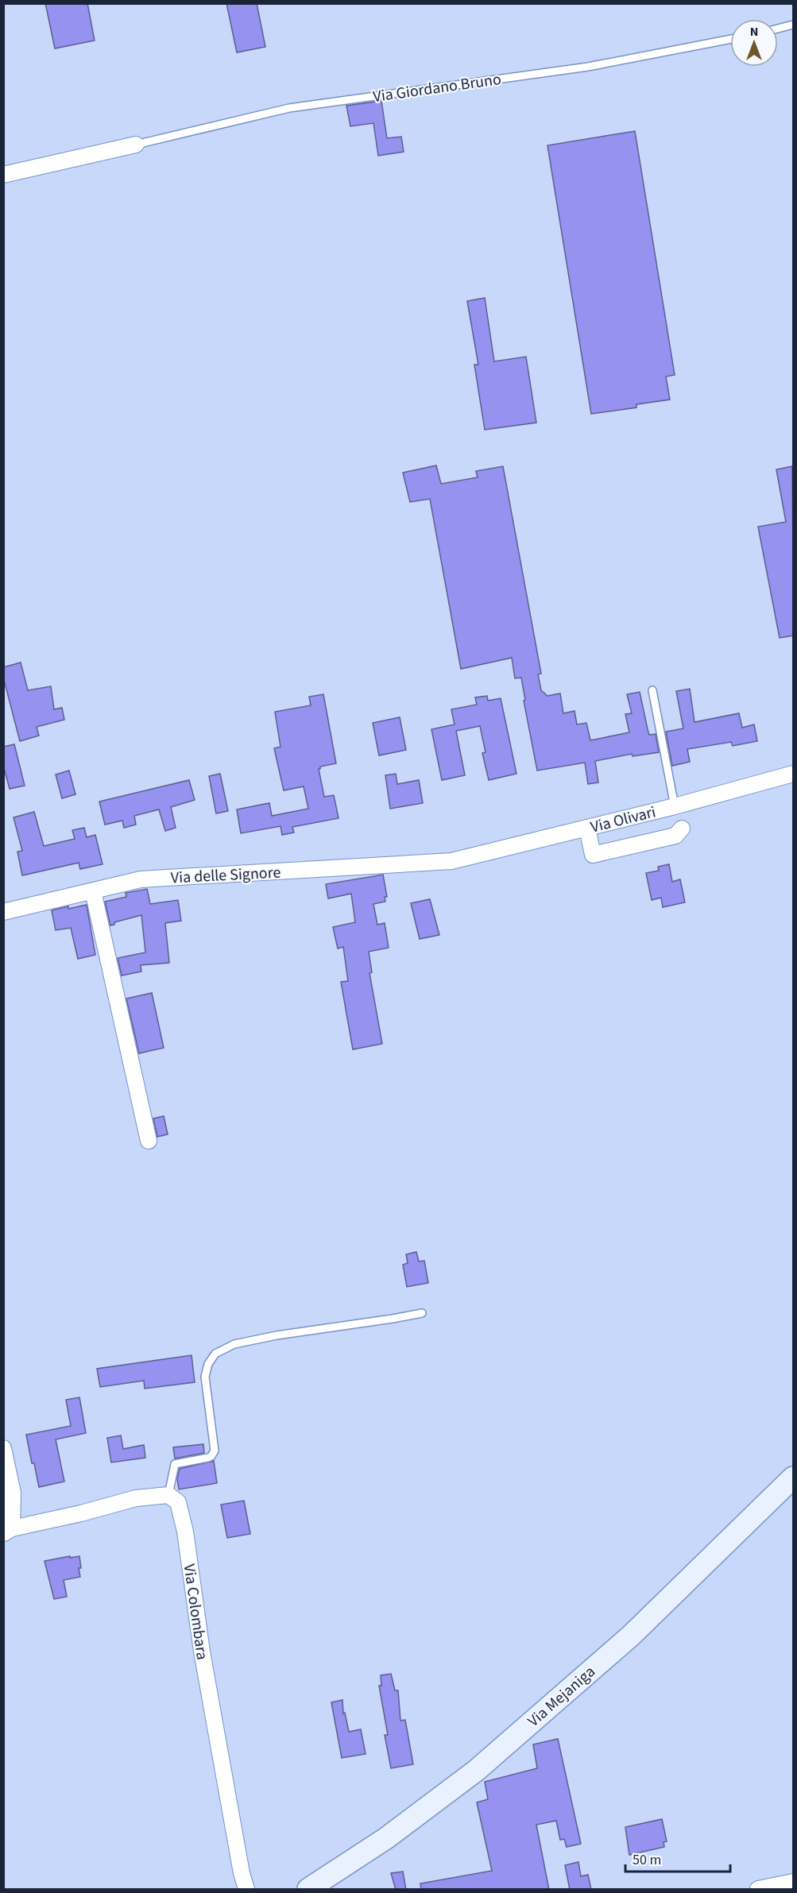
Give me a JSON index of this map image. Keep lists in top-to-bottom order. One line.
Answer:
{"streets":{"main road":["Via Mejaniga"],"street":["Via Olivari","Via delle Signore","Via Colombara"],"lane":["Via Giordano Bruno"]},"crossings":[["Via Olivari","Via delle Signore"]],"scale_bar":"50 m","north":"top"}
